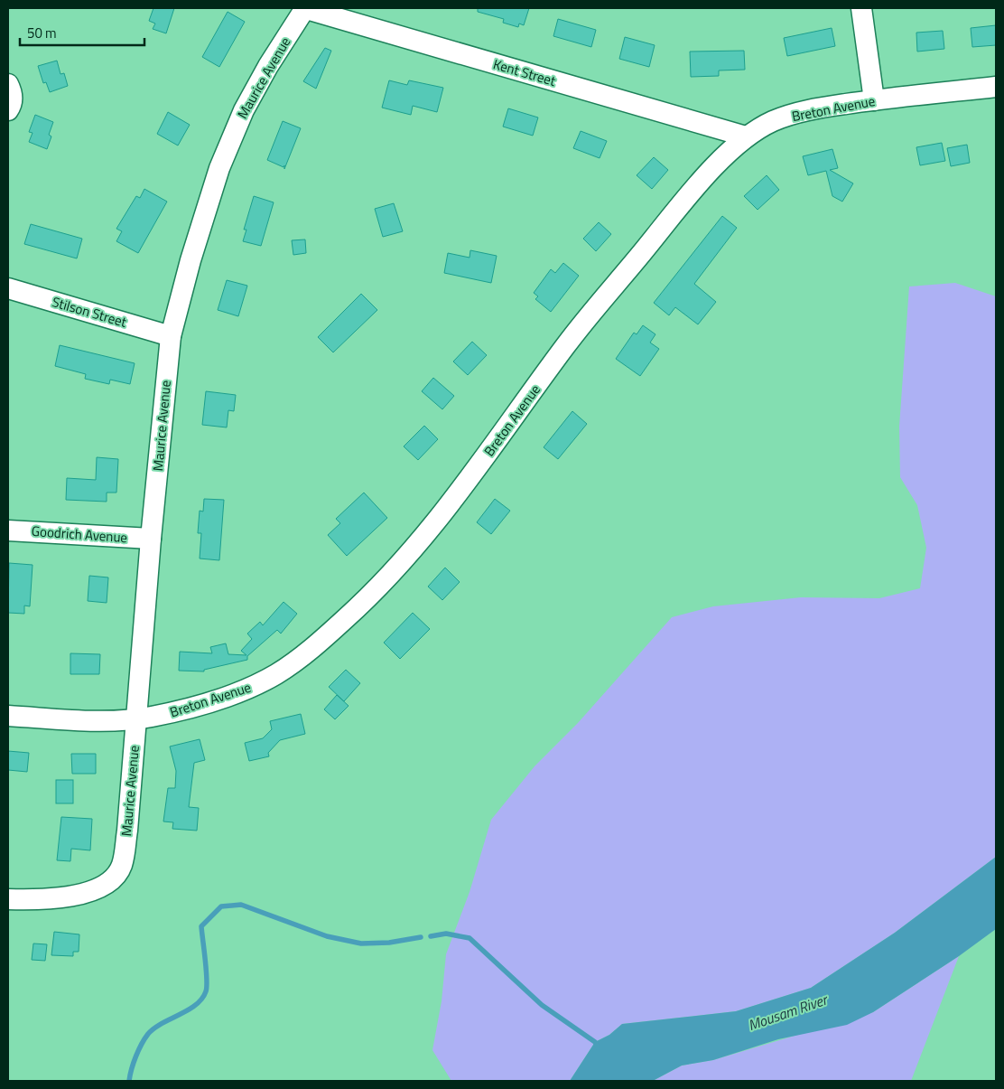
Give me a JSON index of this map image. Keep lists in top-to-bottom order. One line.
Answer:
{"streets":{"street":["Kent Street","Maurice Avenue","Breton Avenue","Stilson Street","Goodrich Avenue"]},"crossings":[["Kent Street","Maurice Avenue"],["Kent Street","Breton Avenue"],["Maurice Avenue","Breton Avenue"],["Maurice Avenue","Stilson Street"],["Maurice Avenue","Goodrich Avenue"]],"water":["Mousam River"],"scale_bar":"50 m"}
